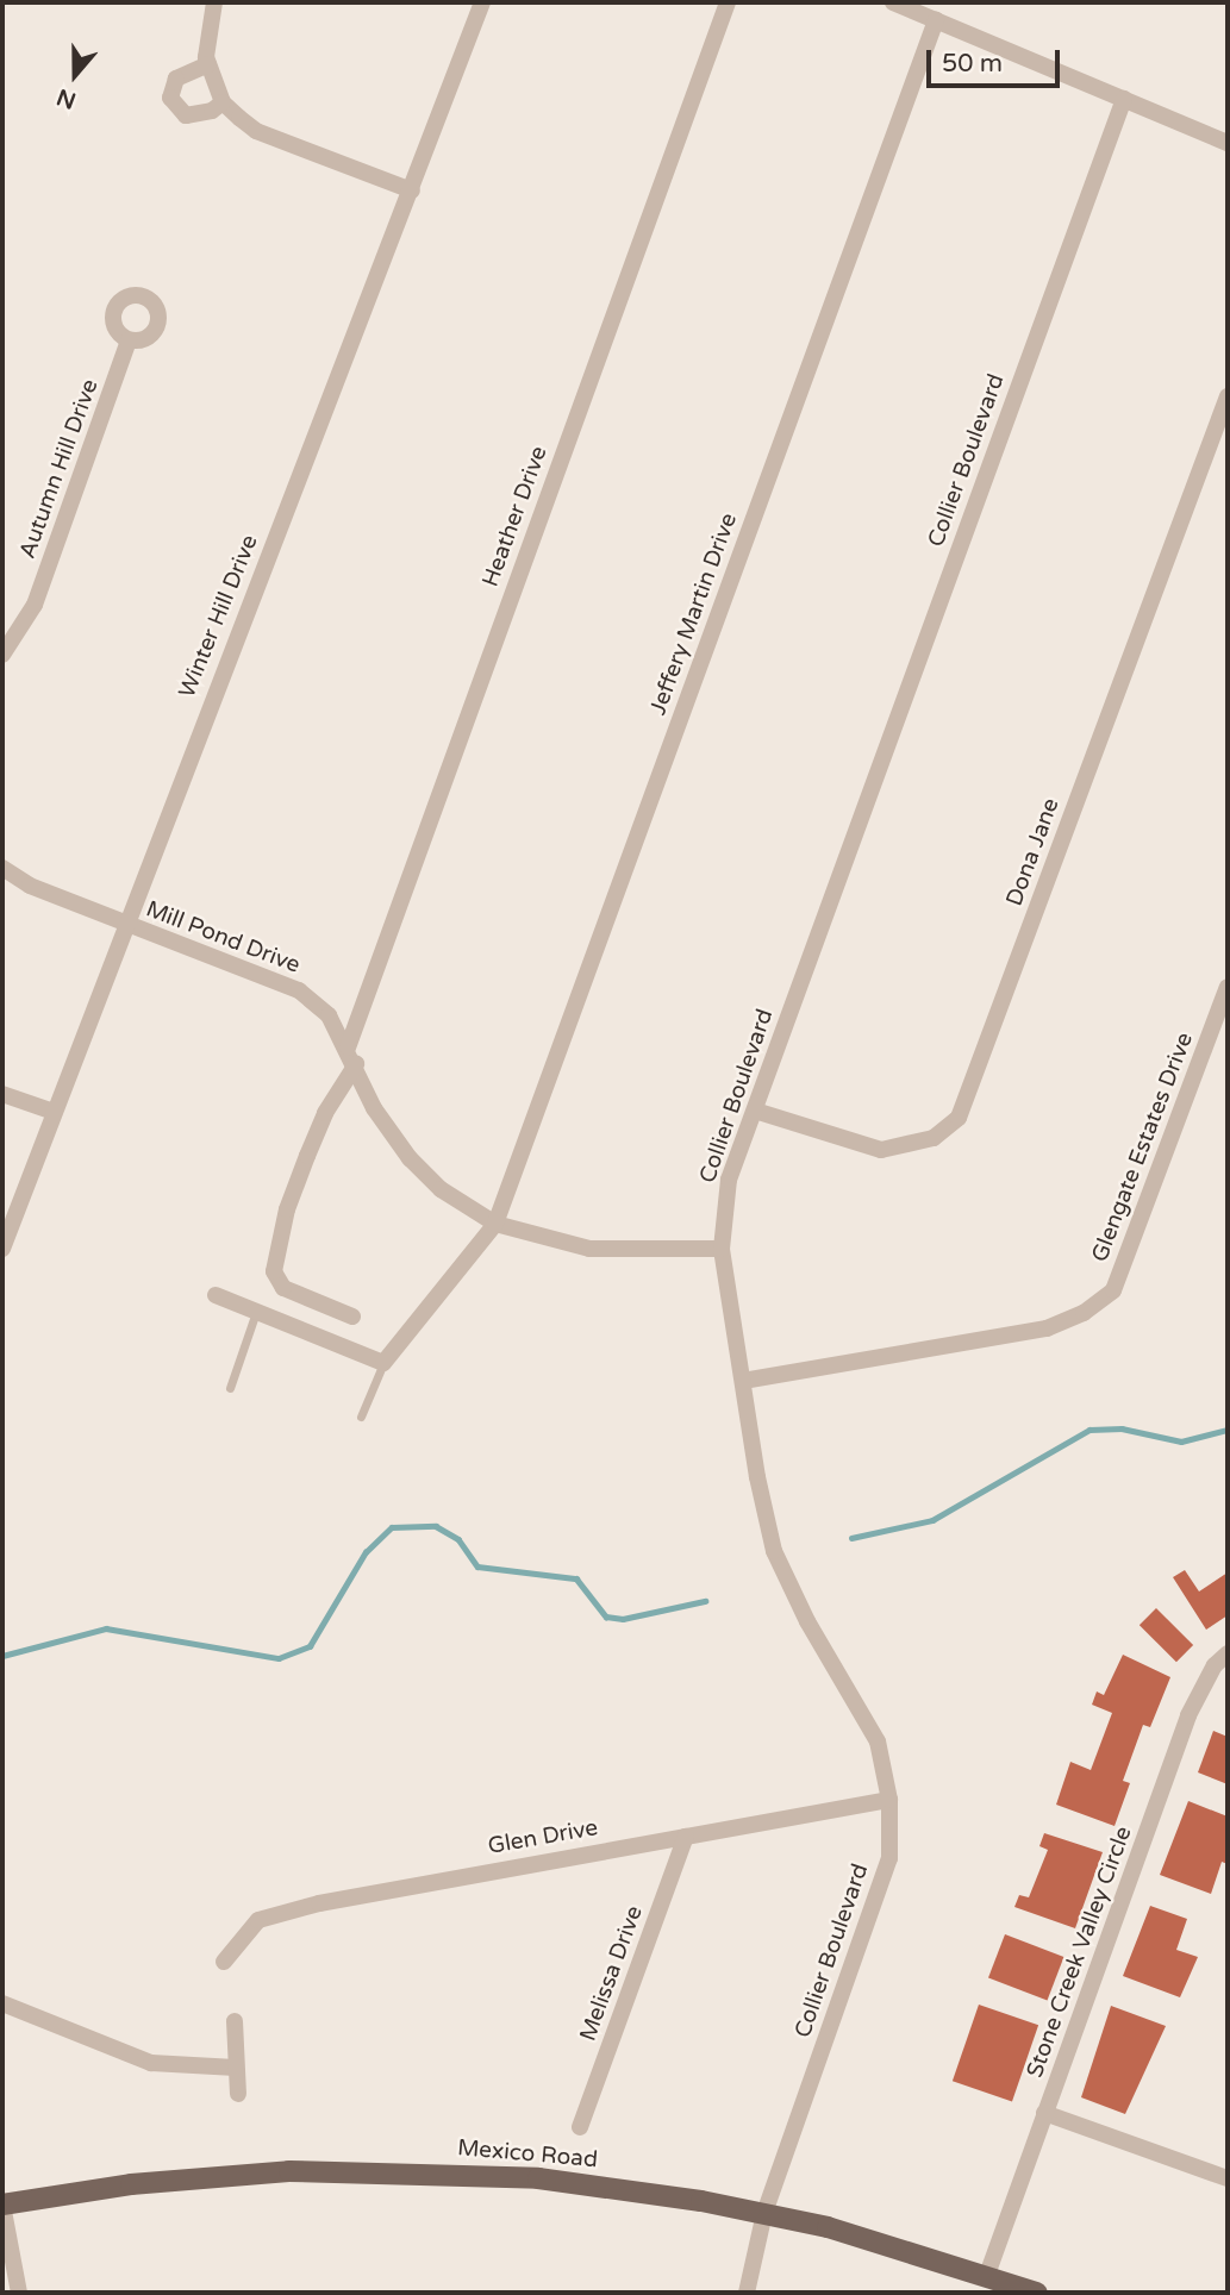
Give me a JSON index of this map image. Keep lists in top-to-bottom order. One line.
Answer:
{"streets":{"main road":["Mexico Road"],"street":["Collier Boulevard","Autumn Hill Drive","Heather Drive","Jeffery Martin Drive","Winter Hill Drive","Dona Jane","Mill Pond Drive","Glengate Estates Drive","Glen Drive","Stone Creek Valley Circle","Melissa Drive"]},"crossings":[["Collier Boulevard","Dona Jane"],["Collier Boulevard","Mill Pond Drive"],["Collier Boulevard","Glengate Estates Drive"],["Collier Boulevard","Glen Drive"],["Collier Boulevard","Mexico Road"],["Heather Drive","Mill Pond Drive"],["Jeffery Martin Drive","Mill Pond Drive"],["Winter Hill Drive","Mill Pond Drive"],["Glen Drive","Melissa Drive"],["Stone Creek Valley Circle","Mexico Road"]],"scale_bar":"50 m","north":"bottom"}
